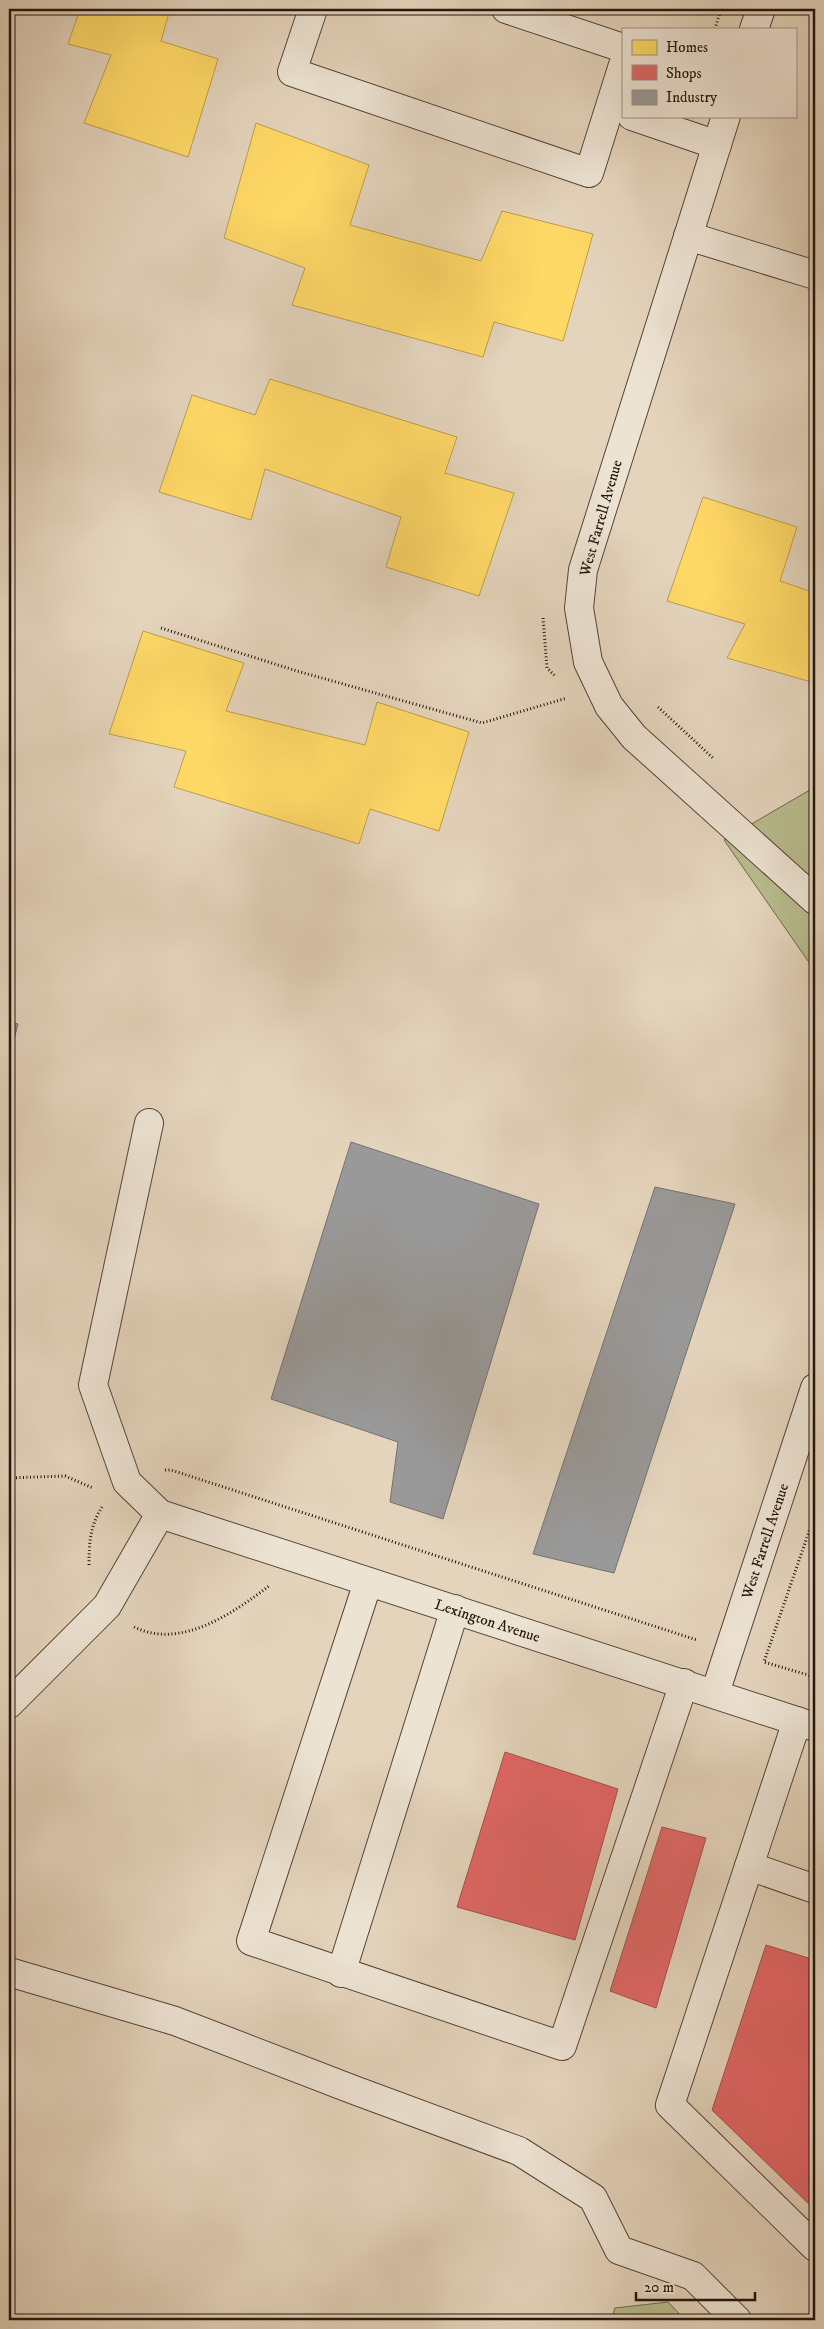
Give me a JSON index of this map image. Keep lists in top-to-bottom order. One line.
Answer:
{"streets":{"street":["West Farrell Avenue","Lexington Avenue"]},"crossings":[["West Farrell Avenue","Lexington Avenue"]],"legend":["Homes","Shops","Industry"],"scale_bar":"20 m"}
